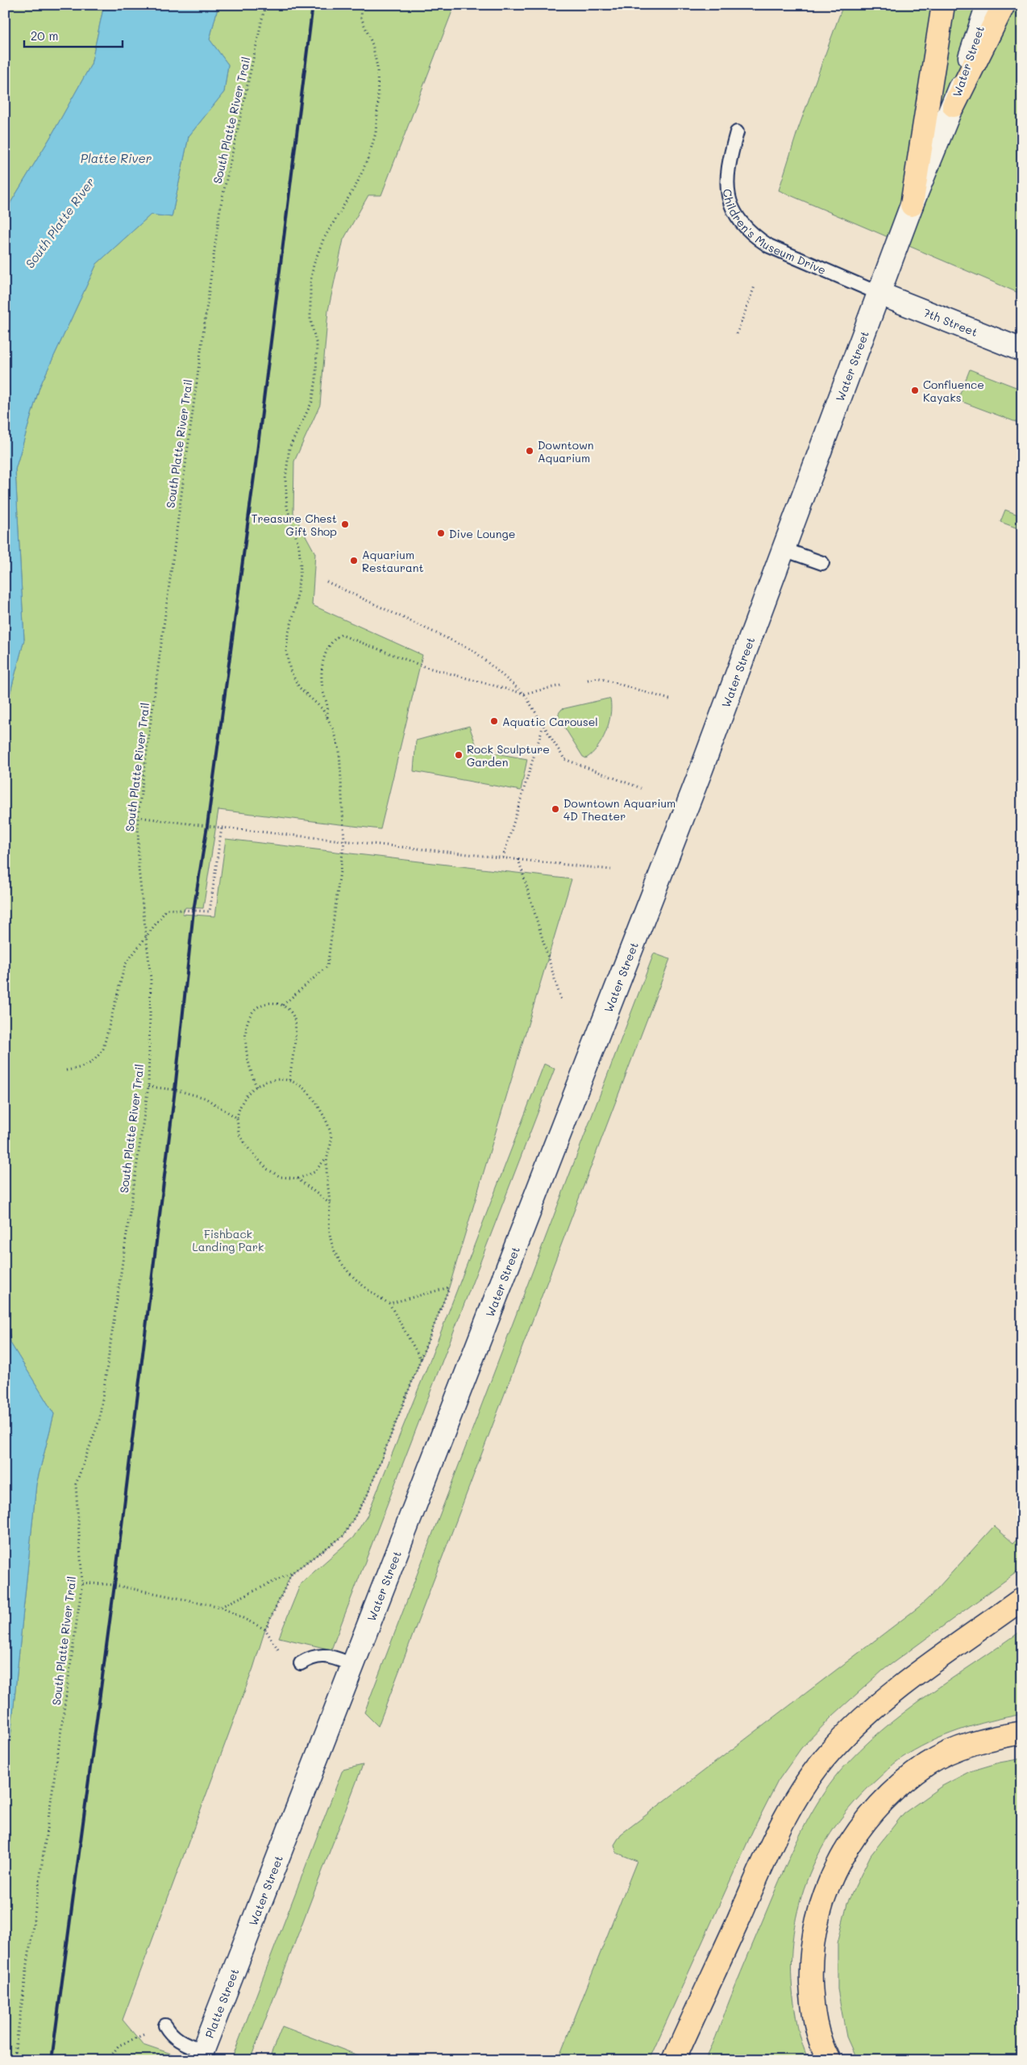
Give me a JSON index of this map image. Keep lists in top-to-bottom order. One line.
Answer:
{"streets":{"street":["Water Street","7th Street","Platte Street"],"lane":["Children's Museum Drive"],"path":["South Platte River Trail"]},"crossings":[["Water Street","Children's Museum Drive"],["Water Street","7th Street"],["Water Street","Platte Street"],["Children's Museum Drive","7th Street"]],"water":["Platte River","South Platte River"],"parks":["Fishback Landing Park"],"places":["Confluence Kayaks","Downtown Aquarium","Treasure Chest Gift Shop","Dive Lounge","Aquarium Restaurant","Aquatic Carousel","Rock Sculpture Garden","Downtown Aquarium 4D Theater"],"scale_bar":"20 m"}
